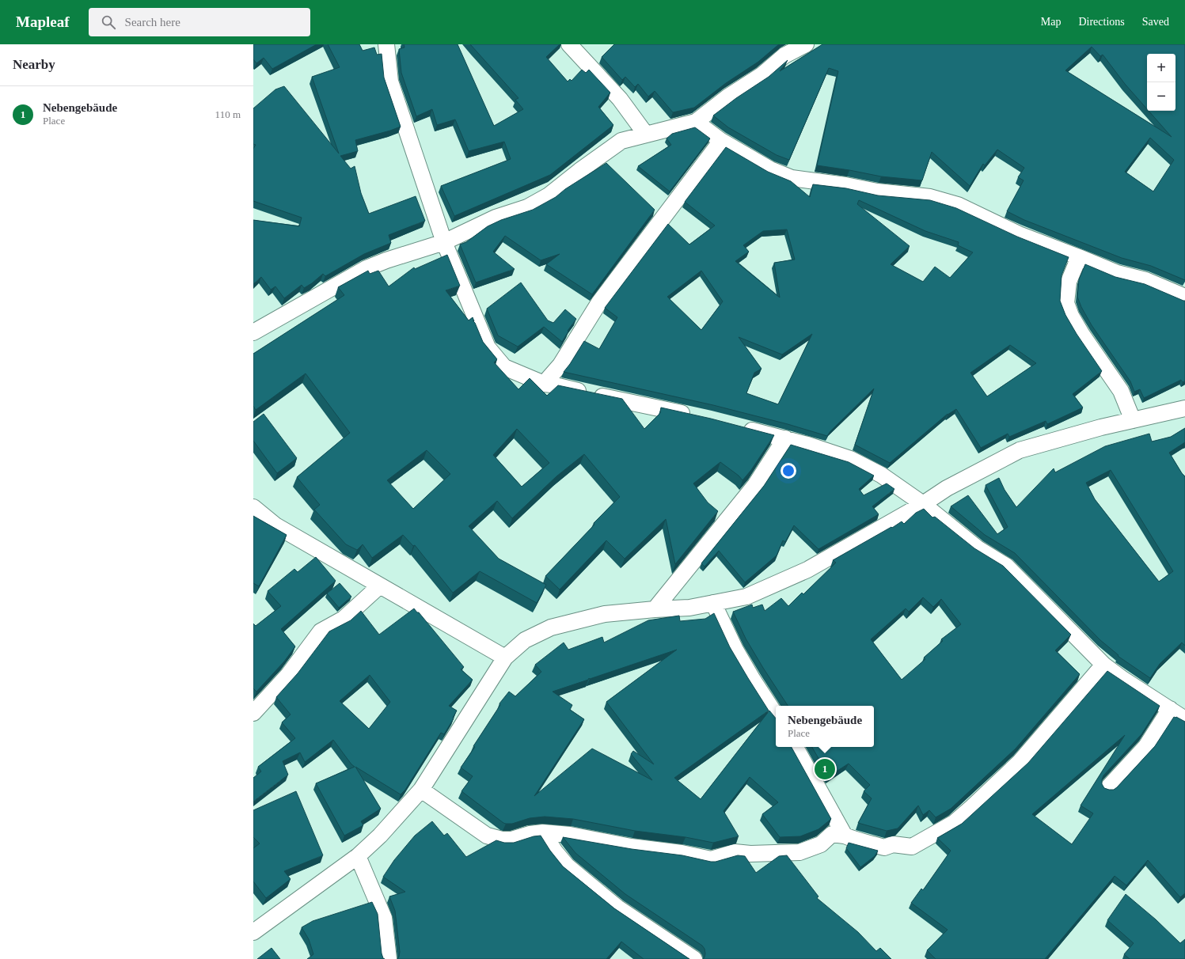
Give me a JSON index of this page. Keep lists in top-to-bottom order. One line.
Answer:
{"page":{"header":"Mapleaf","search":"Search here","nav":["Map","Directions","Saved"],"heading":"Nearby","map_buttons":["+","−"],"list":[{"mark":"1","name":"Nebengebäude","note":"Place","value":"110 m"}],"popup":["Nebengebäude","Place"],"pins":"1"}}
